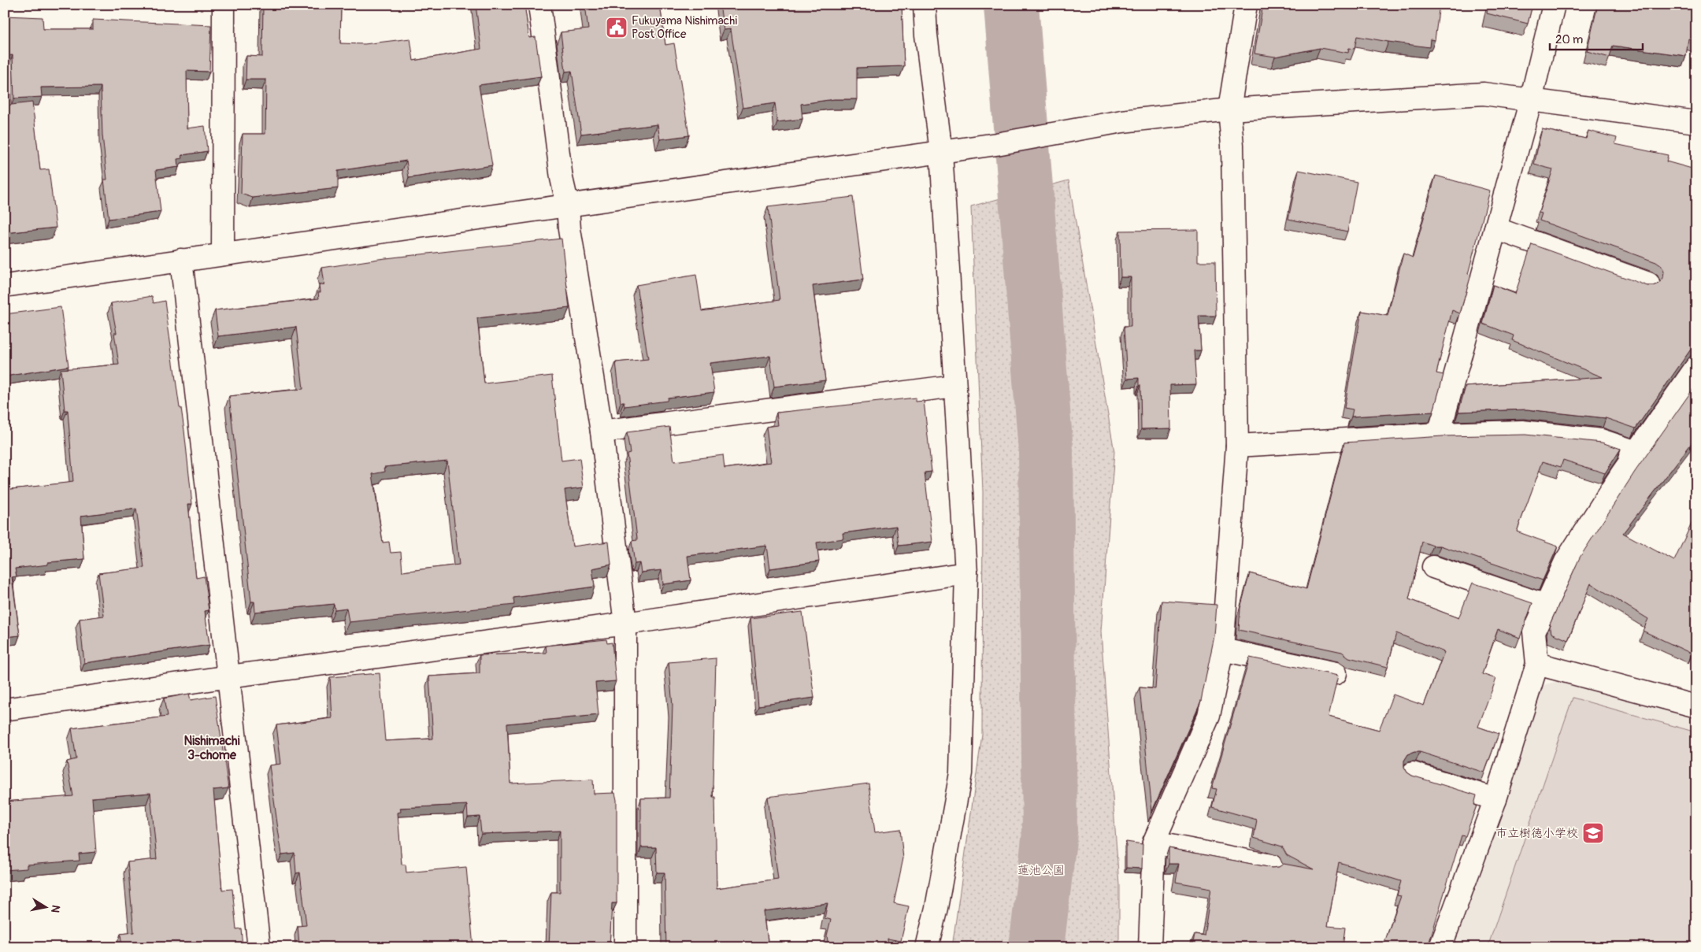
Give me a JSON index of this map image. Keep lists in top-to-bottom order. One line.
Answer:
{"districts":["Nishimachi 3-chome"],"parks":["蓮池公園"],"places":{"public building":["Fukuyama Nishimachi Post Office"],"school or university":["市立樹徳小学校"]},"scale_bar":"20 m","north":"right"}
